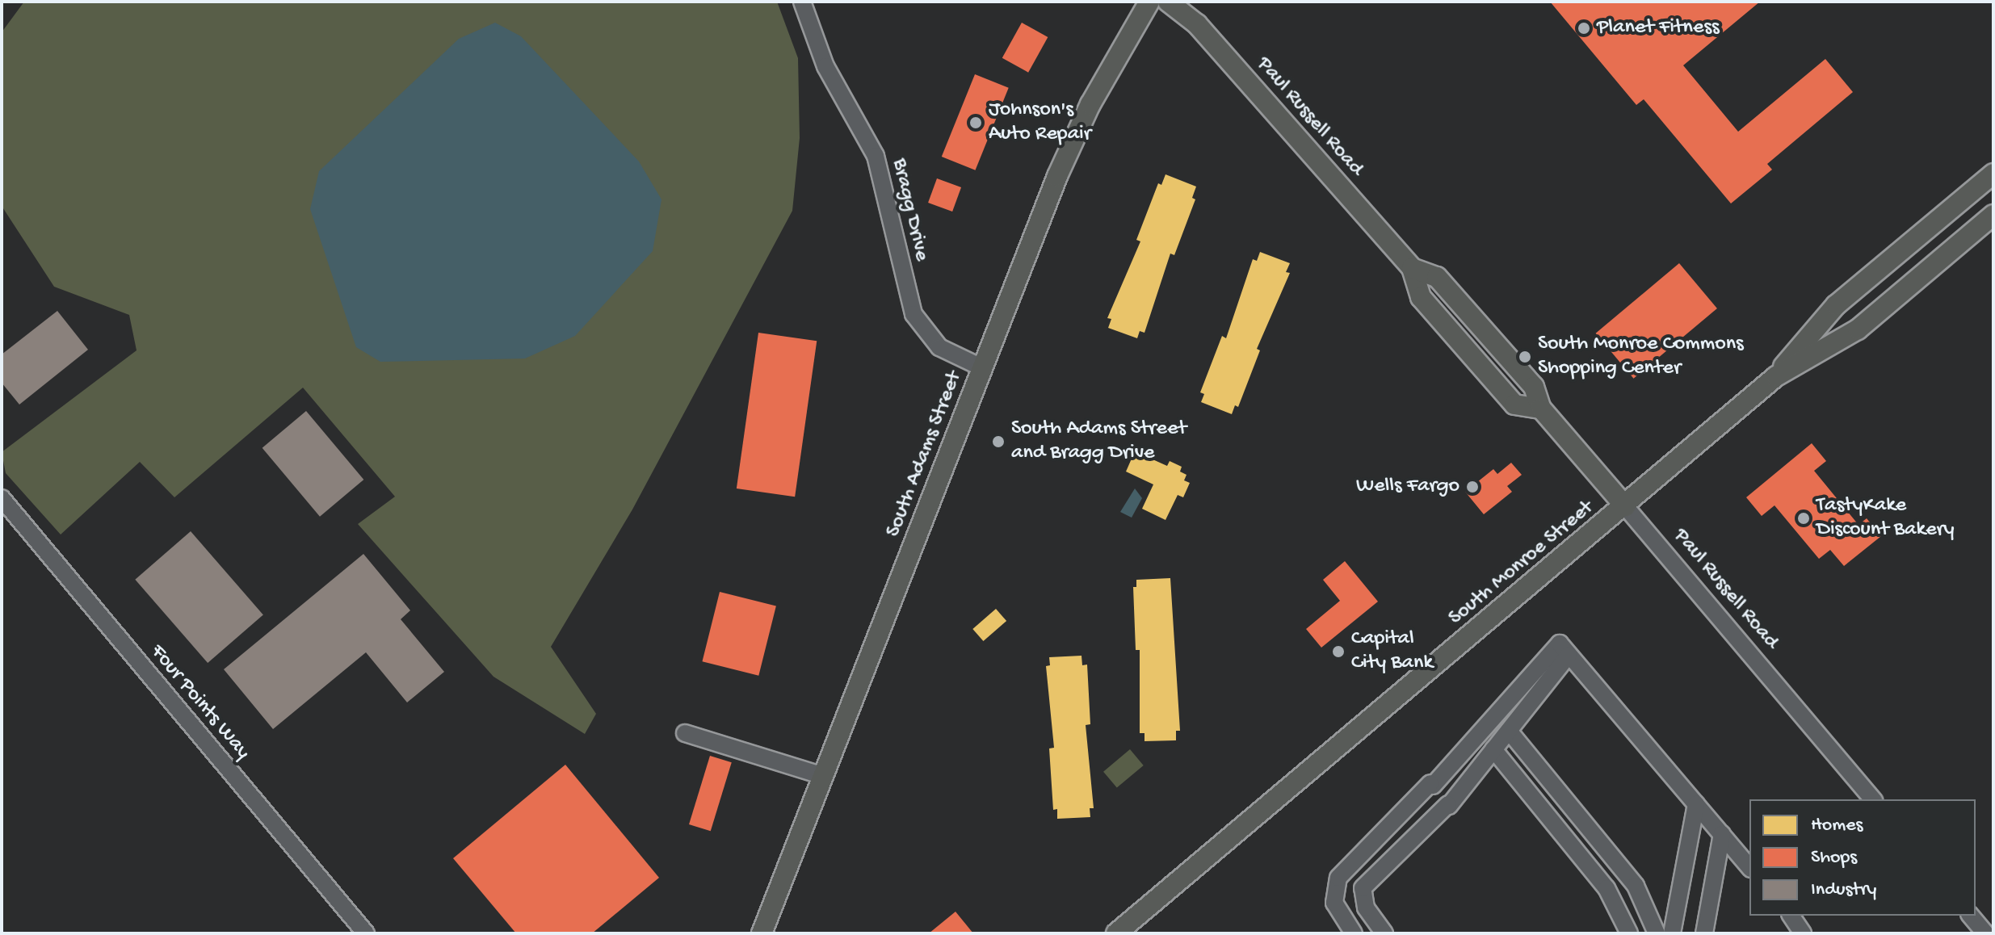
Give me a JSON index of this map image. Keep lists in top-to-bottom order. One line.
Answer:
{"streets":{"main road":["Paul Russell Road","South Adams Street","South Monroe Street"],"street":["Bragg Drive","Four Points Way"]},"crossings":[["Paul Russell Road","South Monroe Street"],["Bragg Drive","South Adams Street"]],"places":["Planet Fitness","Johnson's Auto Repair","South Monroe Commons Shopping Center","South Adams Street and Bragg Drive","Wells Fargo","TastyKake Discount Bakery","Capital City Bank"],"legend":["Homes","Shops","Industry"]}
